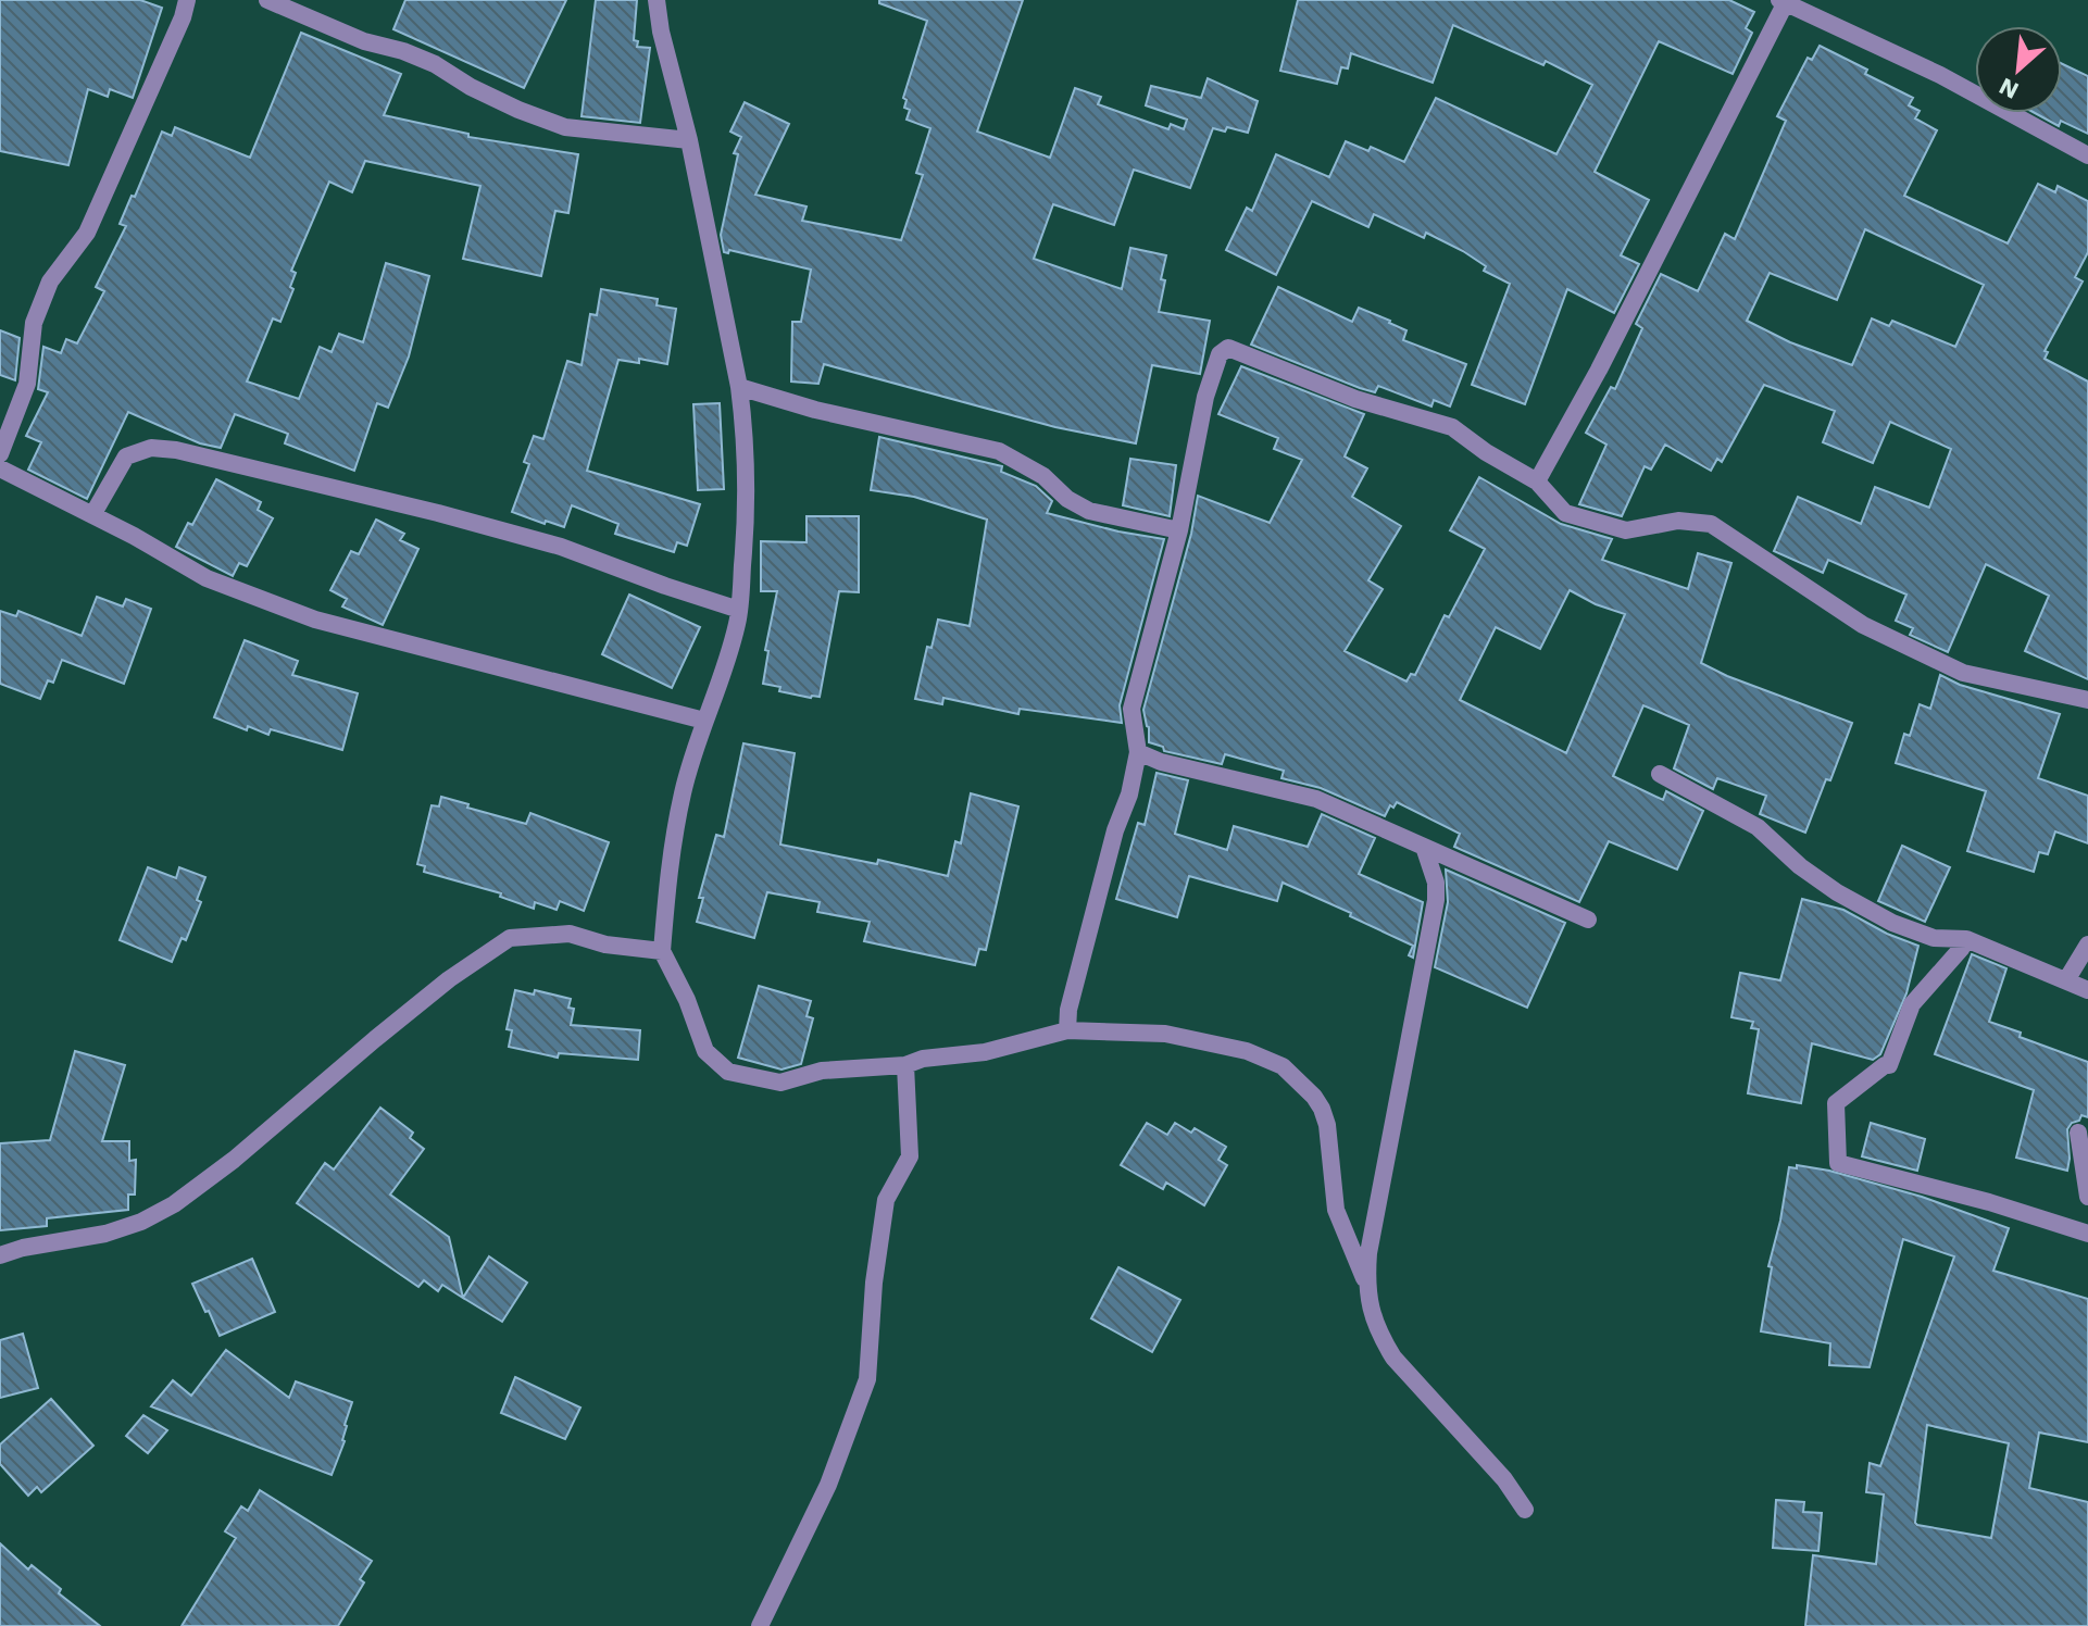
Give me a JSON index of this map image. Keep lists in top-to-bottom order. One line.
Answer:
{"north":"bottom left"}
